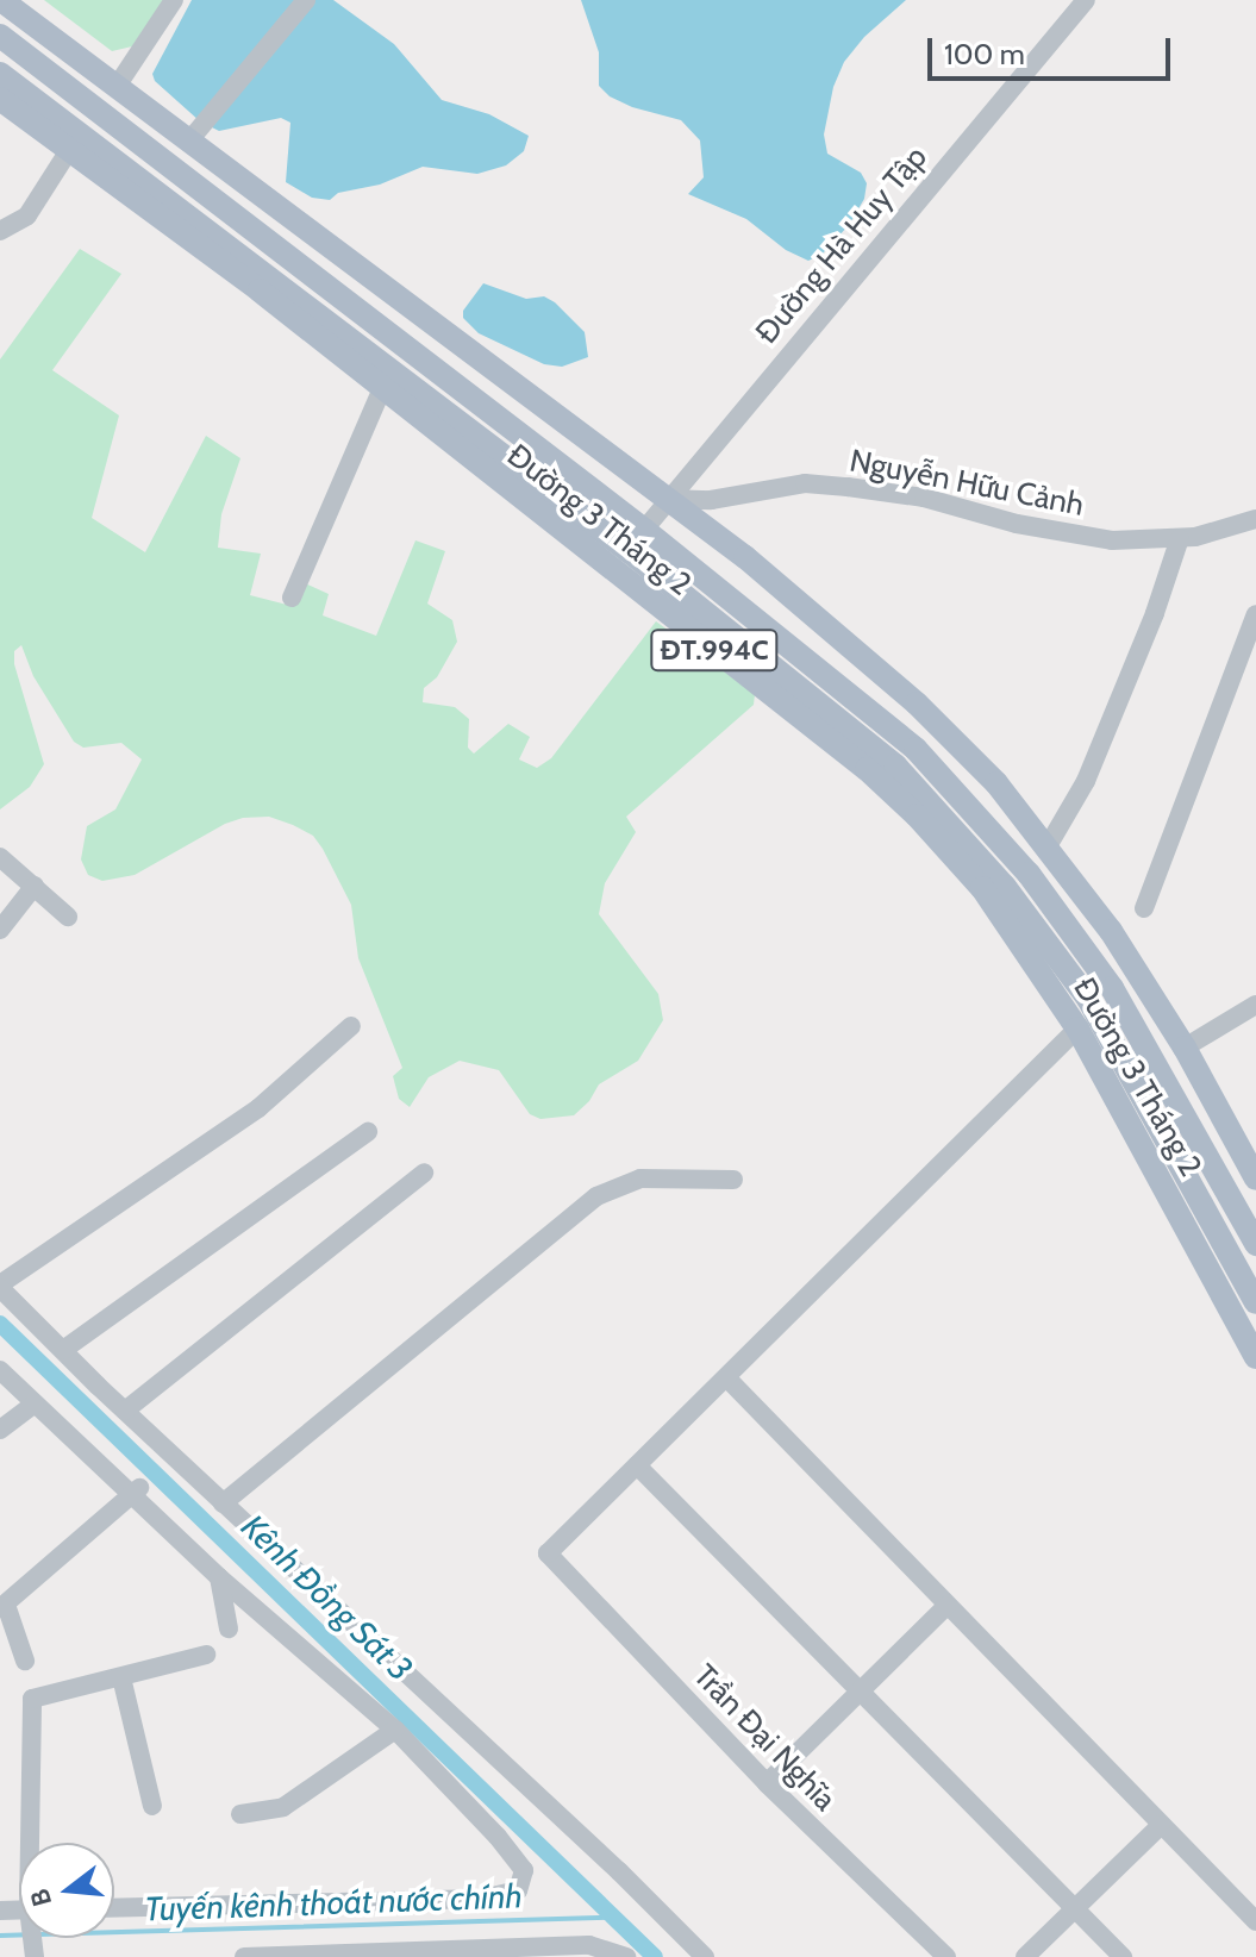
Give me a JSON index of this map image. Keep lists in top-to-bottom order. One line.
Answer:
{"streets":{"main road":["Đường 3 Tháng 2","ĐT.994C"],"street":["Đường Hà Huy Tập","Nguyễn Hữu Cảnh","Trần Đại Nghĩa"]},"crossings":[["Đường Hà Huy Tập","Nguyễn Hữu Cảnh"],["Đường Hà Huy Tập","Đường 3 Tháng 2"],["Nguyễn Hữu Cảnh","Đường 3 Tháng 2"]],"water":["Kênh Đồng Sát 3","Tuyến kênh thoát nước chính"],"scale_bar":"100 m","north":"left"}
